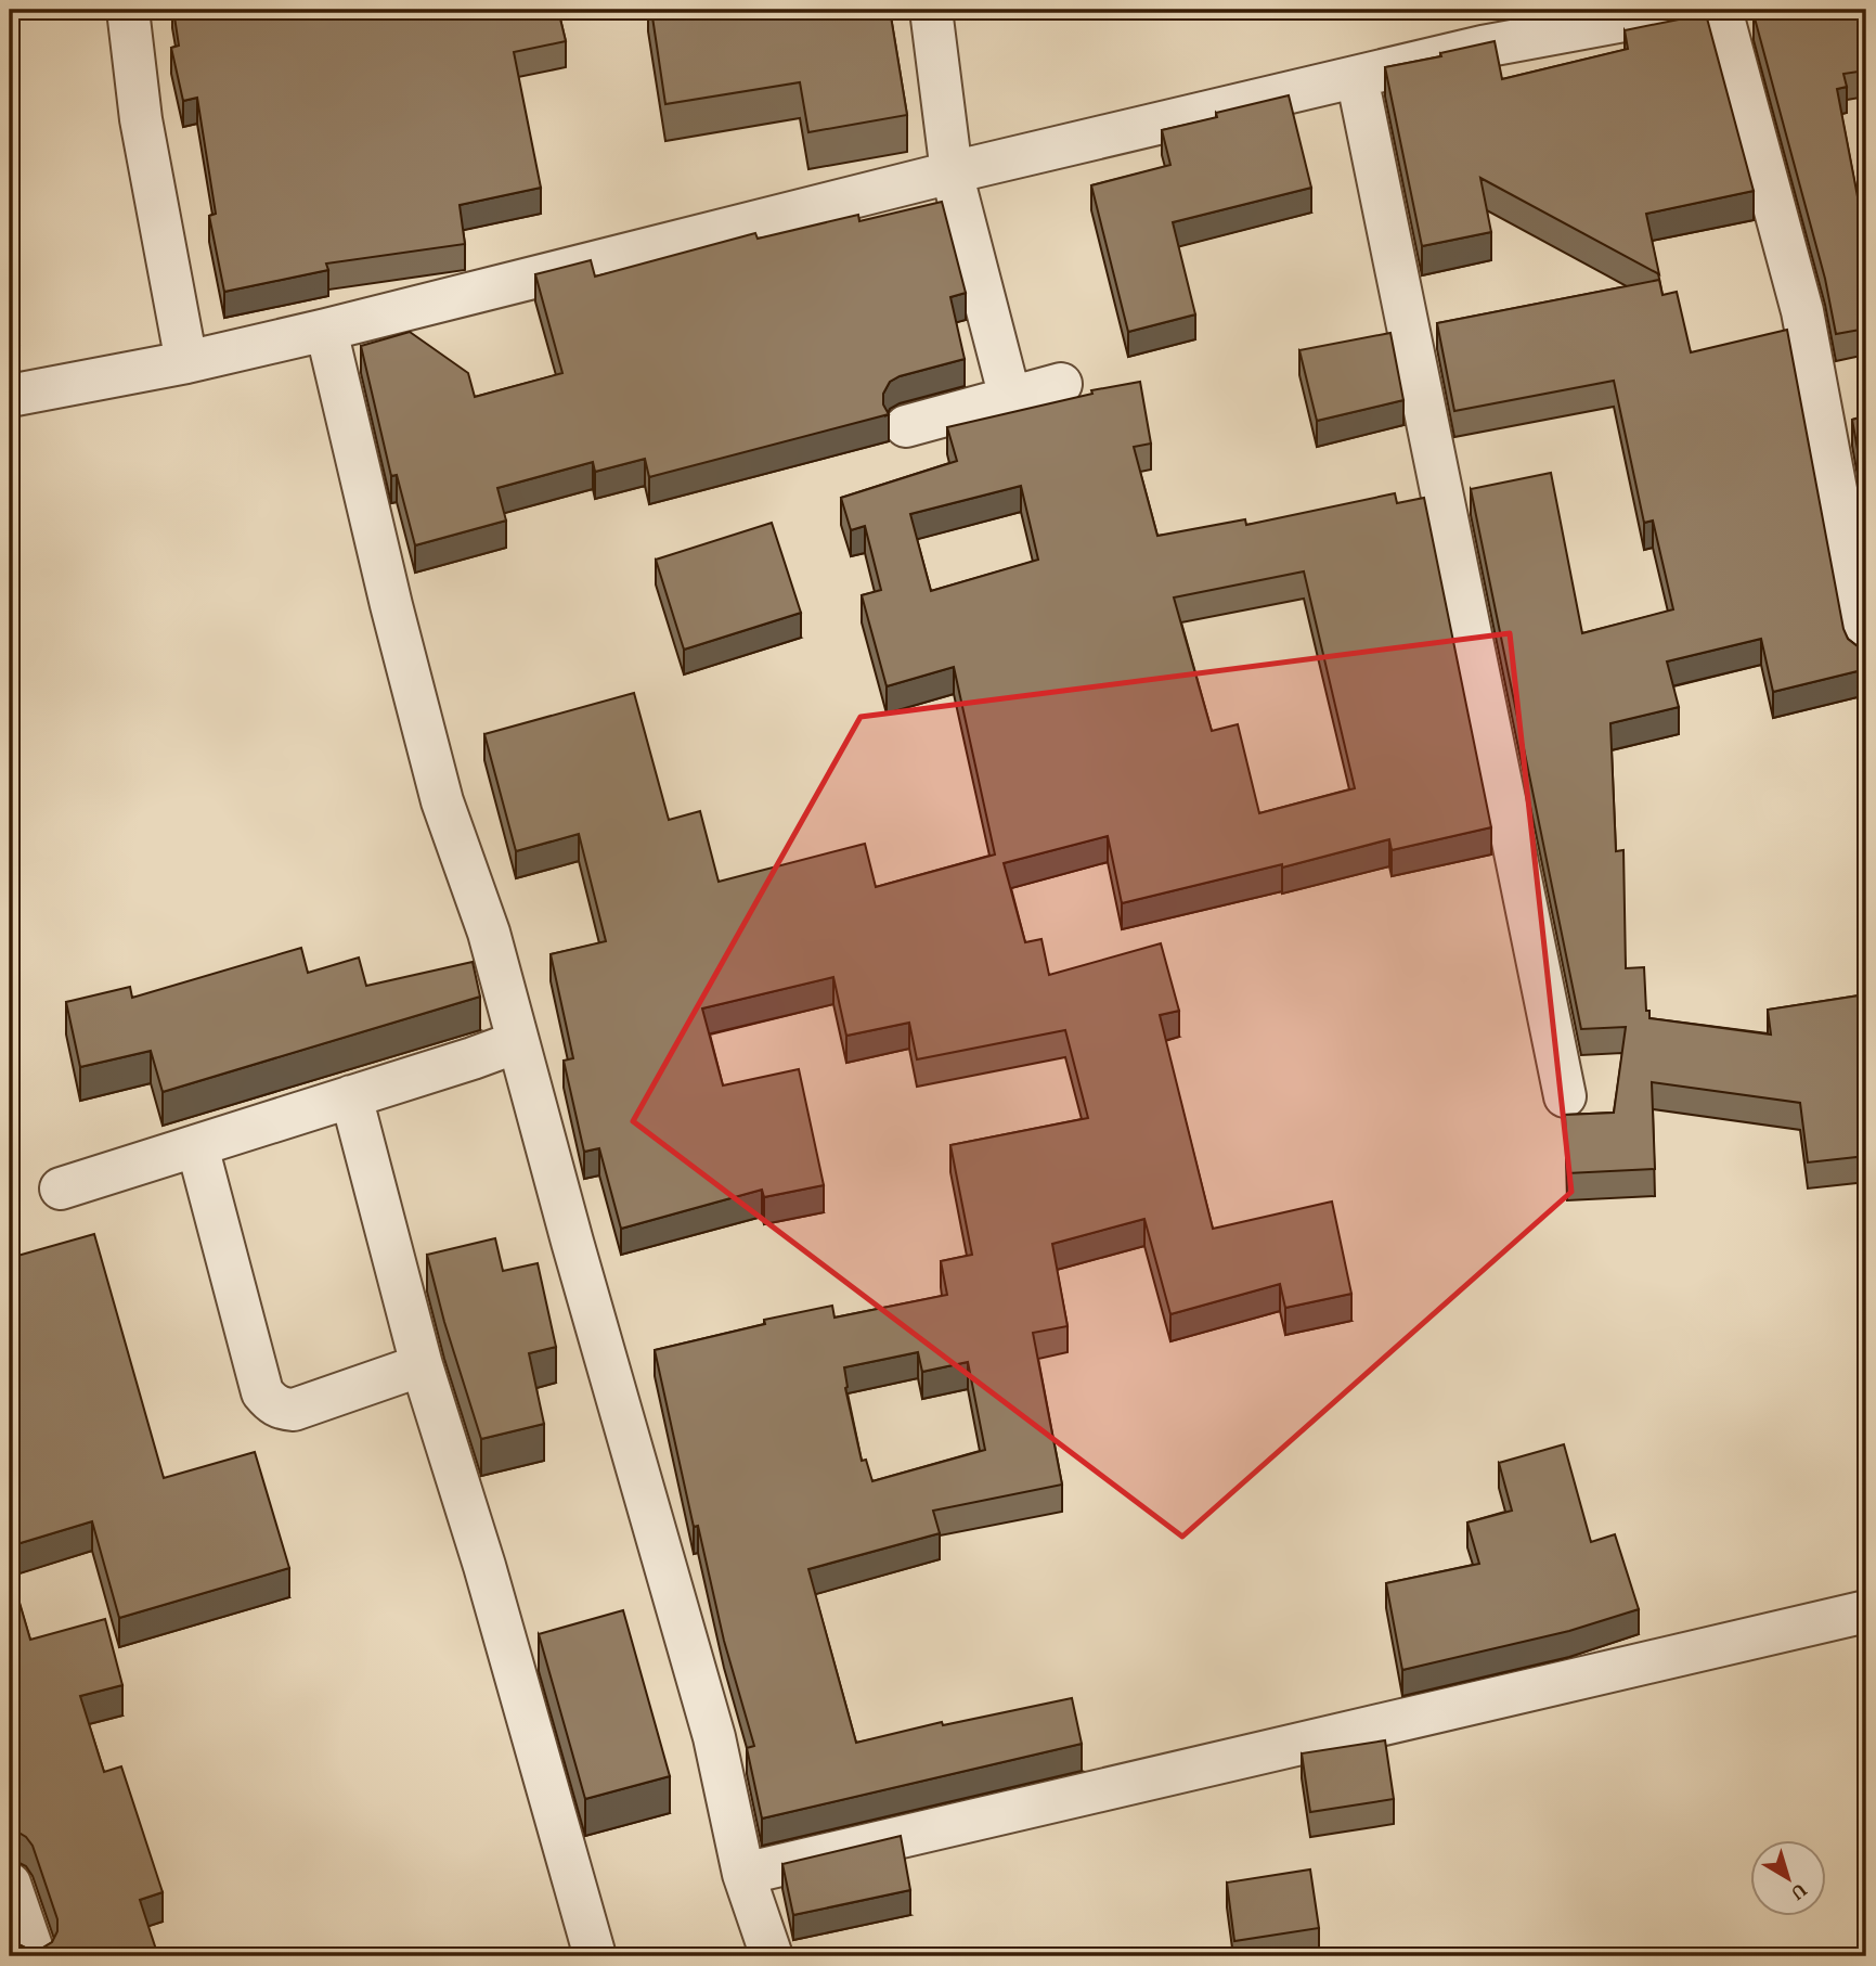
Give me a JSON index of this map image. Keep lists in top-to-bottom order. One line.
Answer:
{"north":"bottom right"}
